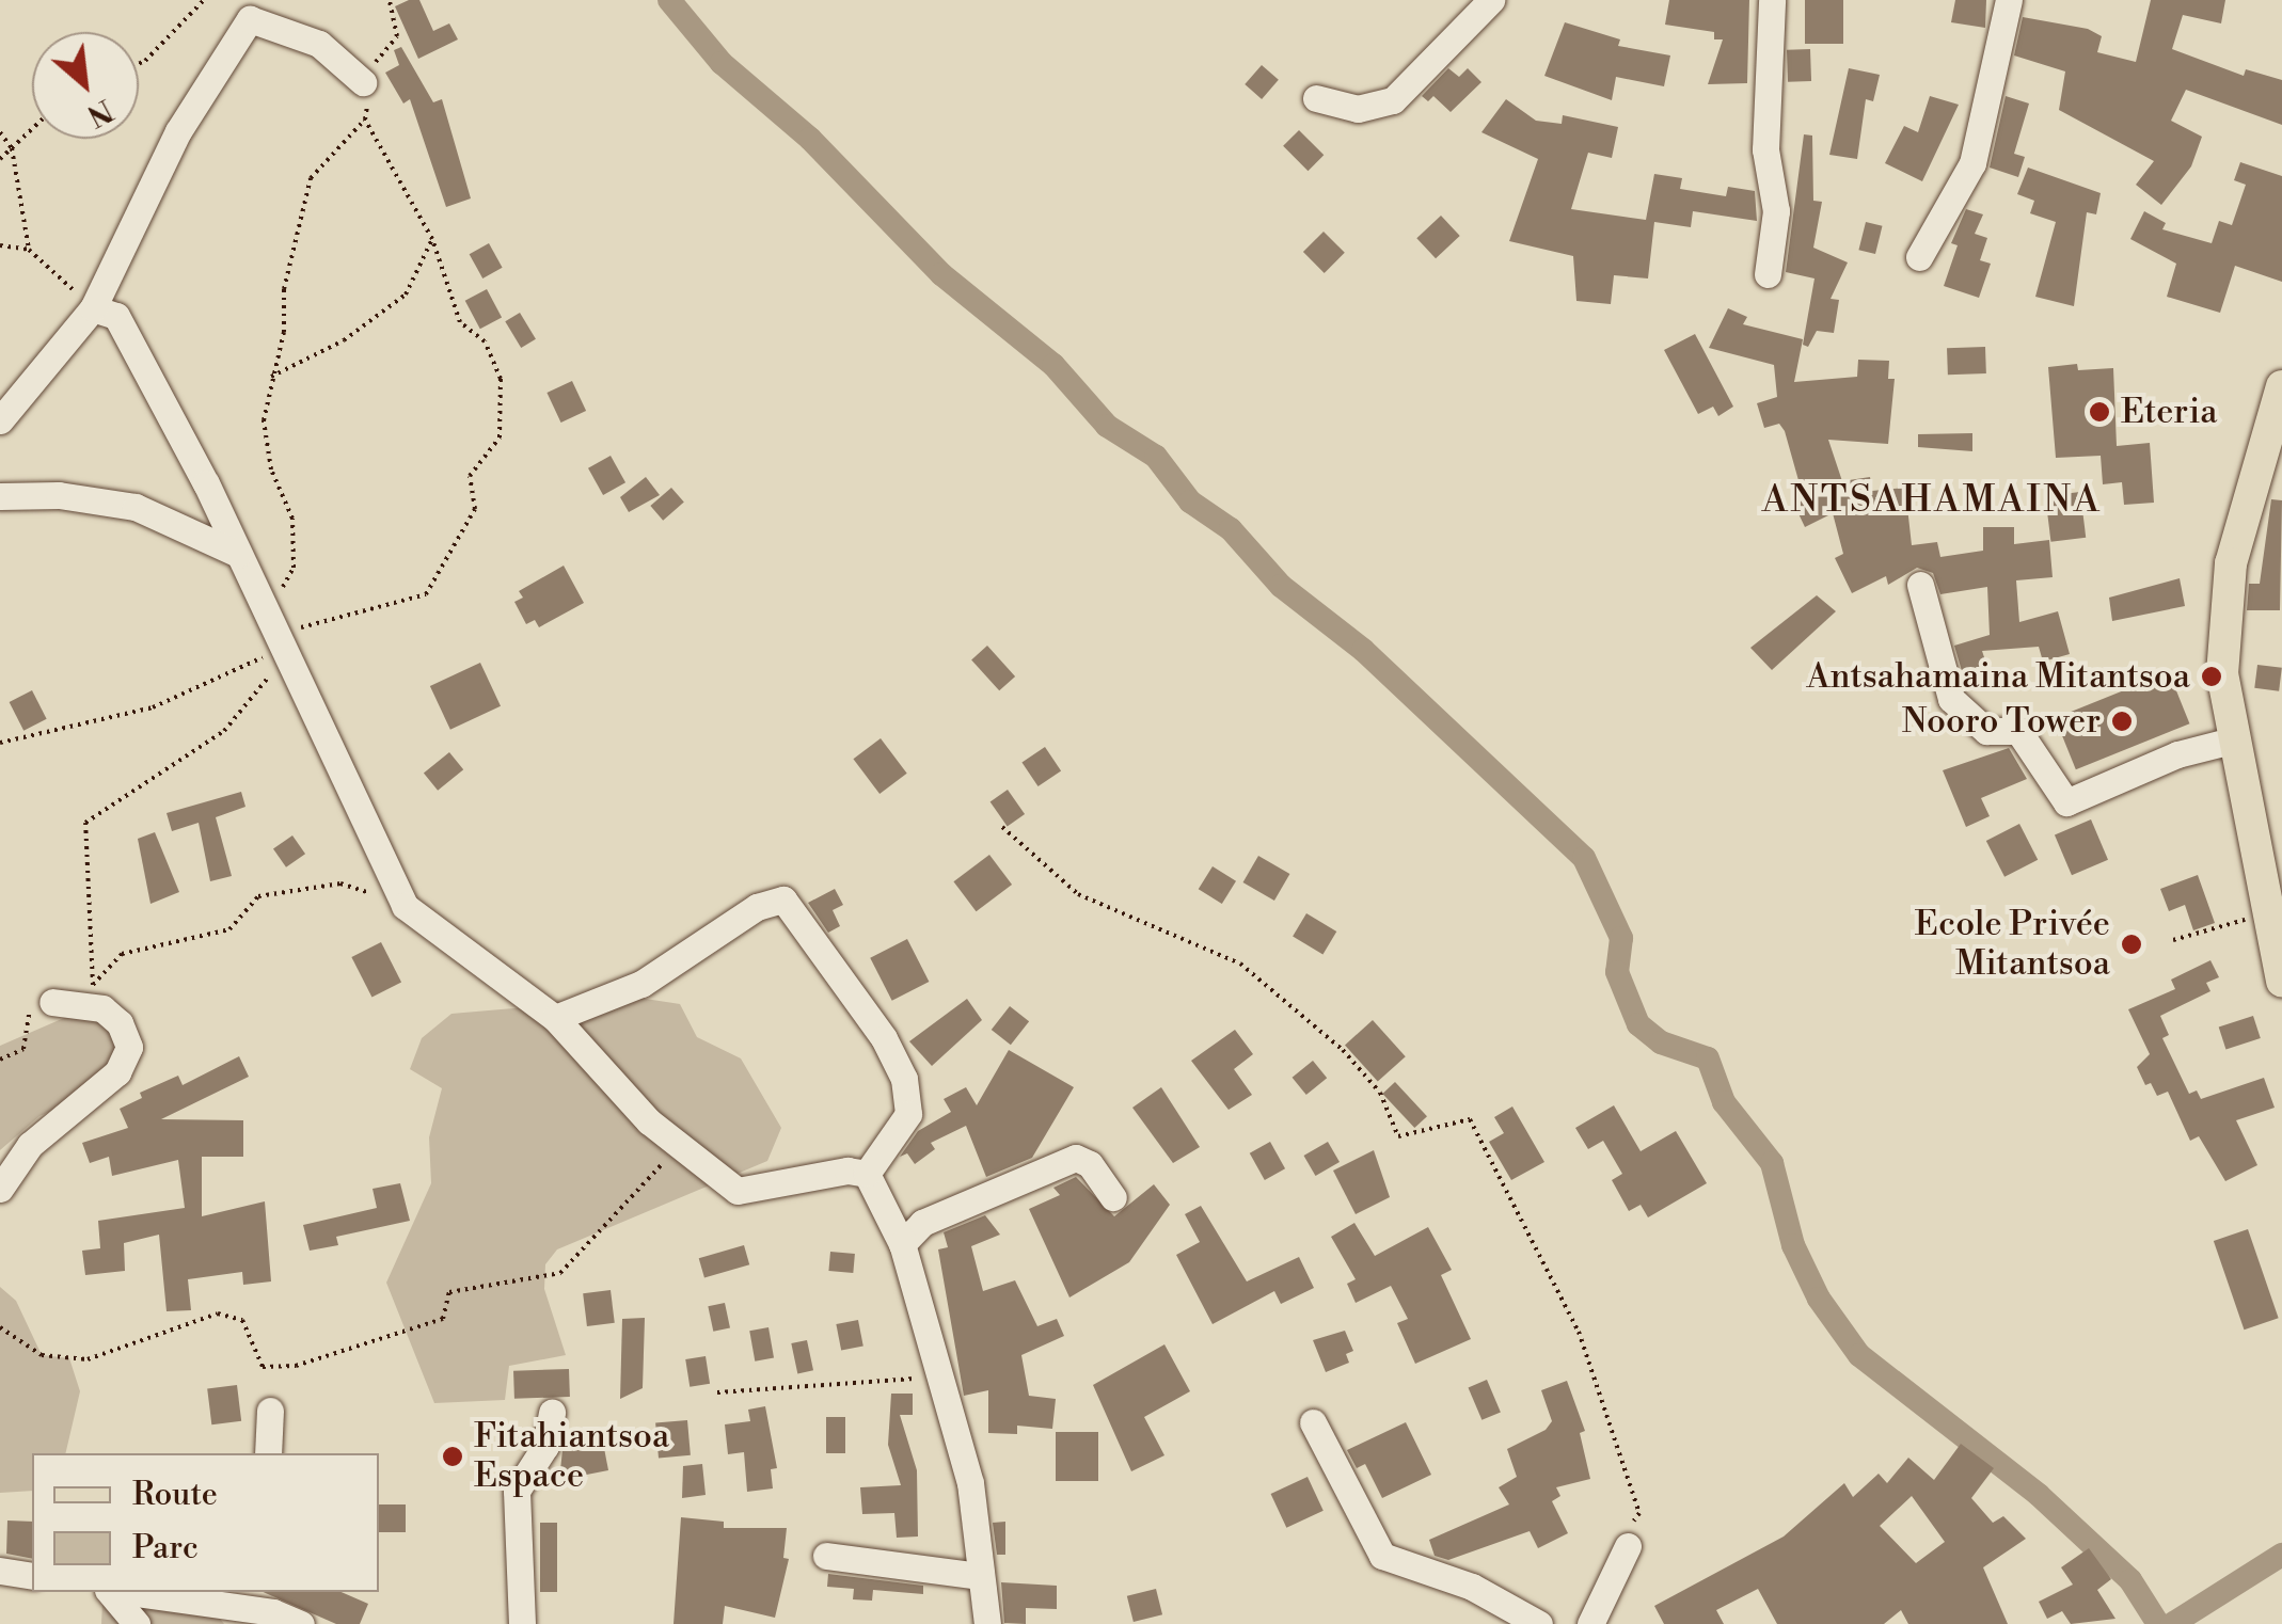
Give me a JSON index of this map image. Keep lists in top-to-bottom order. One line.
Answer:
{"districts":["ANTSAHAMAINA"],"places":["Eteria","Antsahamaina Mitantsoa","Nooro Tower","Ecole Privée Mitantsoa","Fitahiantsoa Espace"],"legend":["Route","Parc"],"north":"bottom right"}
